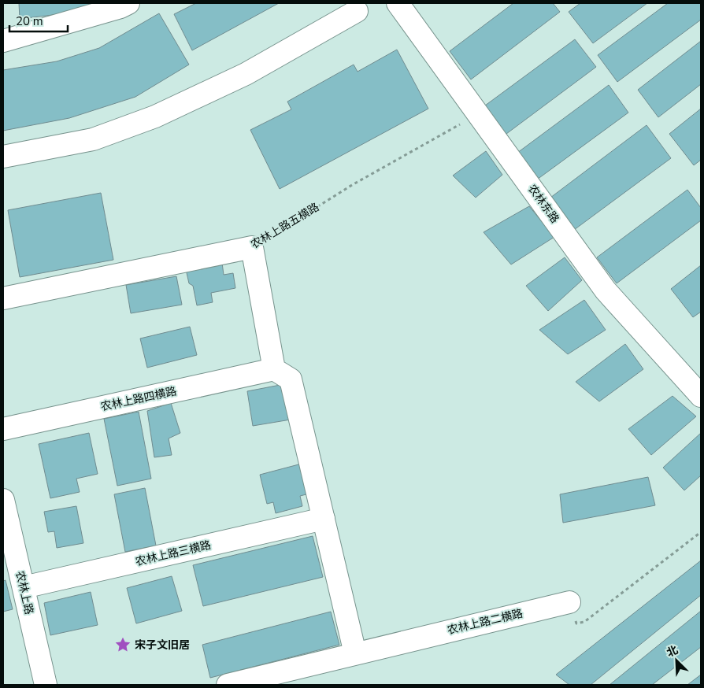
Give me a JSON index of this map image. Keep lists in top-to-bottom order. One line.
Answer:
{"streets":{"street":["农林东路","农林上路五横路","农林上路四横路","农林上路三横路","农林上路","农林上路二横路"]},"crossings":[["农林东路","农林上路五横路"],["农林上路三横路","农林上路"]],"places":{"place":["宋子文旧居"]},"scale_bar":"20 m","north":"top left"}
